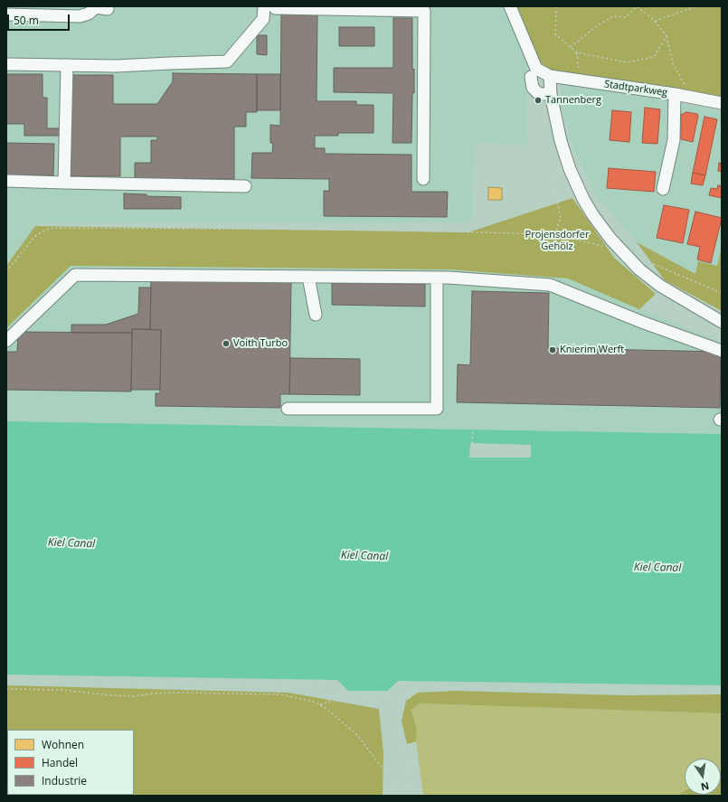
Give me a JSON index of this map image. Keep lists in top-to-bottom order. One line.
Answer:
{"streets":{"street":["Stadtparkweg"]},"water":["Kiel Canal"],"parks":["Projensdorfer Gehölz"],"places":["Tannenberg","Voith Turbo","Knierim Werft"],"legend":["Wohnen","Handel","Industrie"],"scale_bar":"50 m","north":"bottom"}
